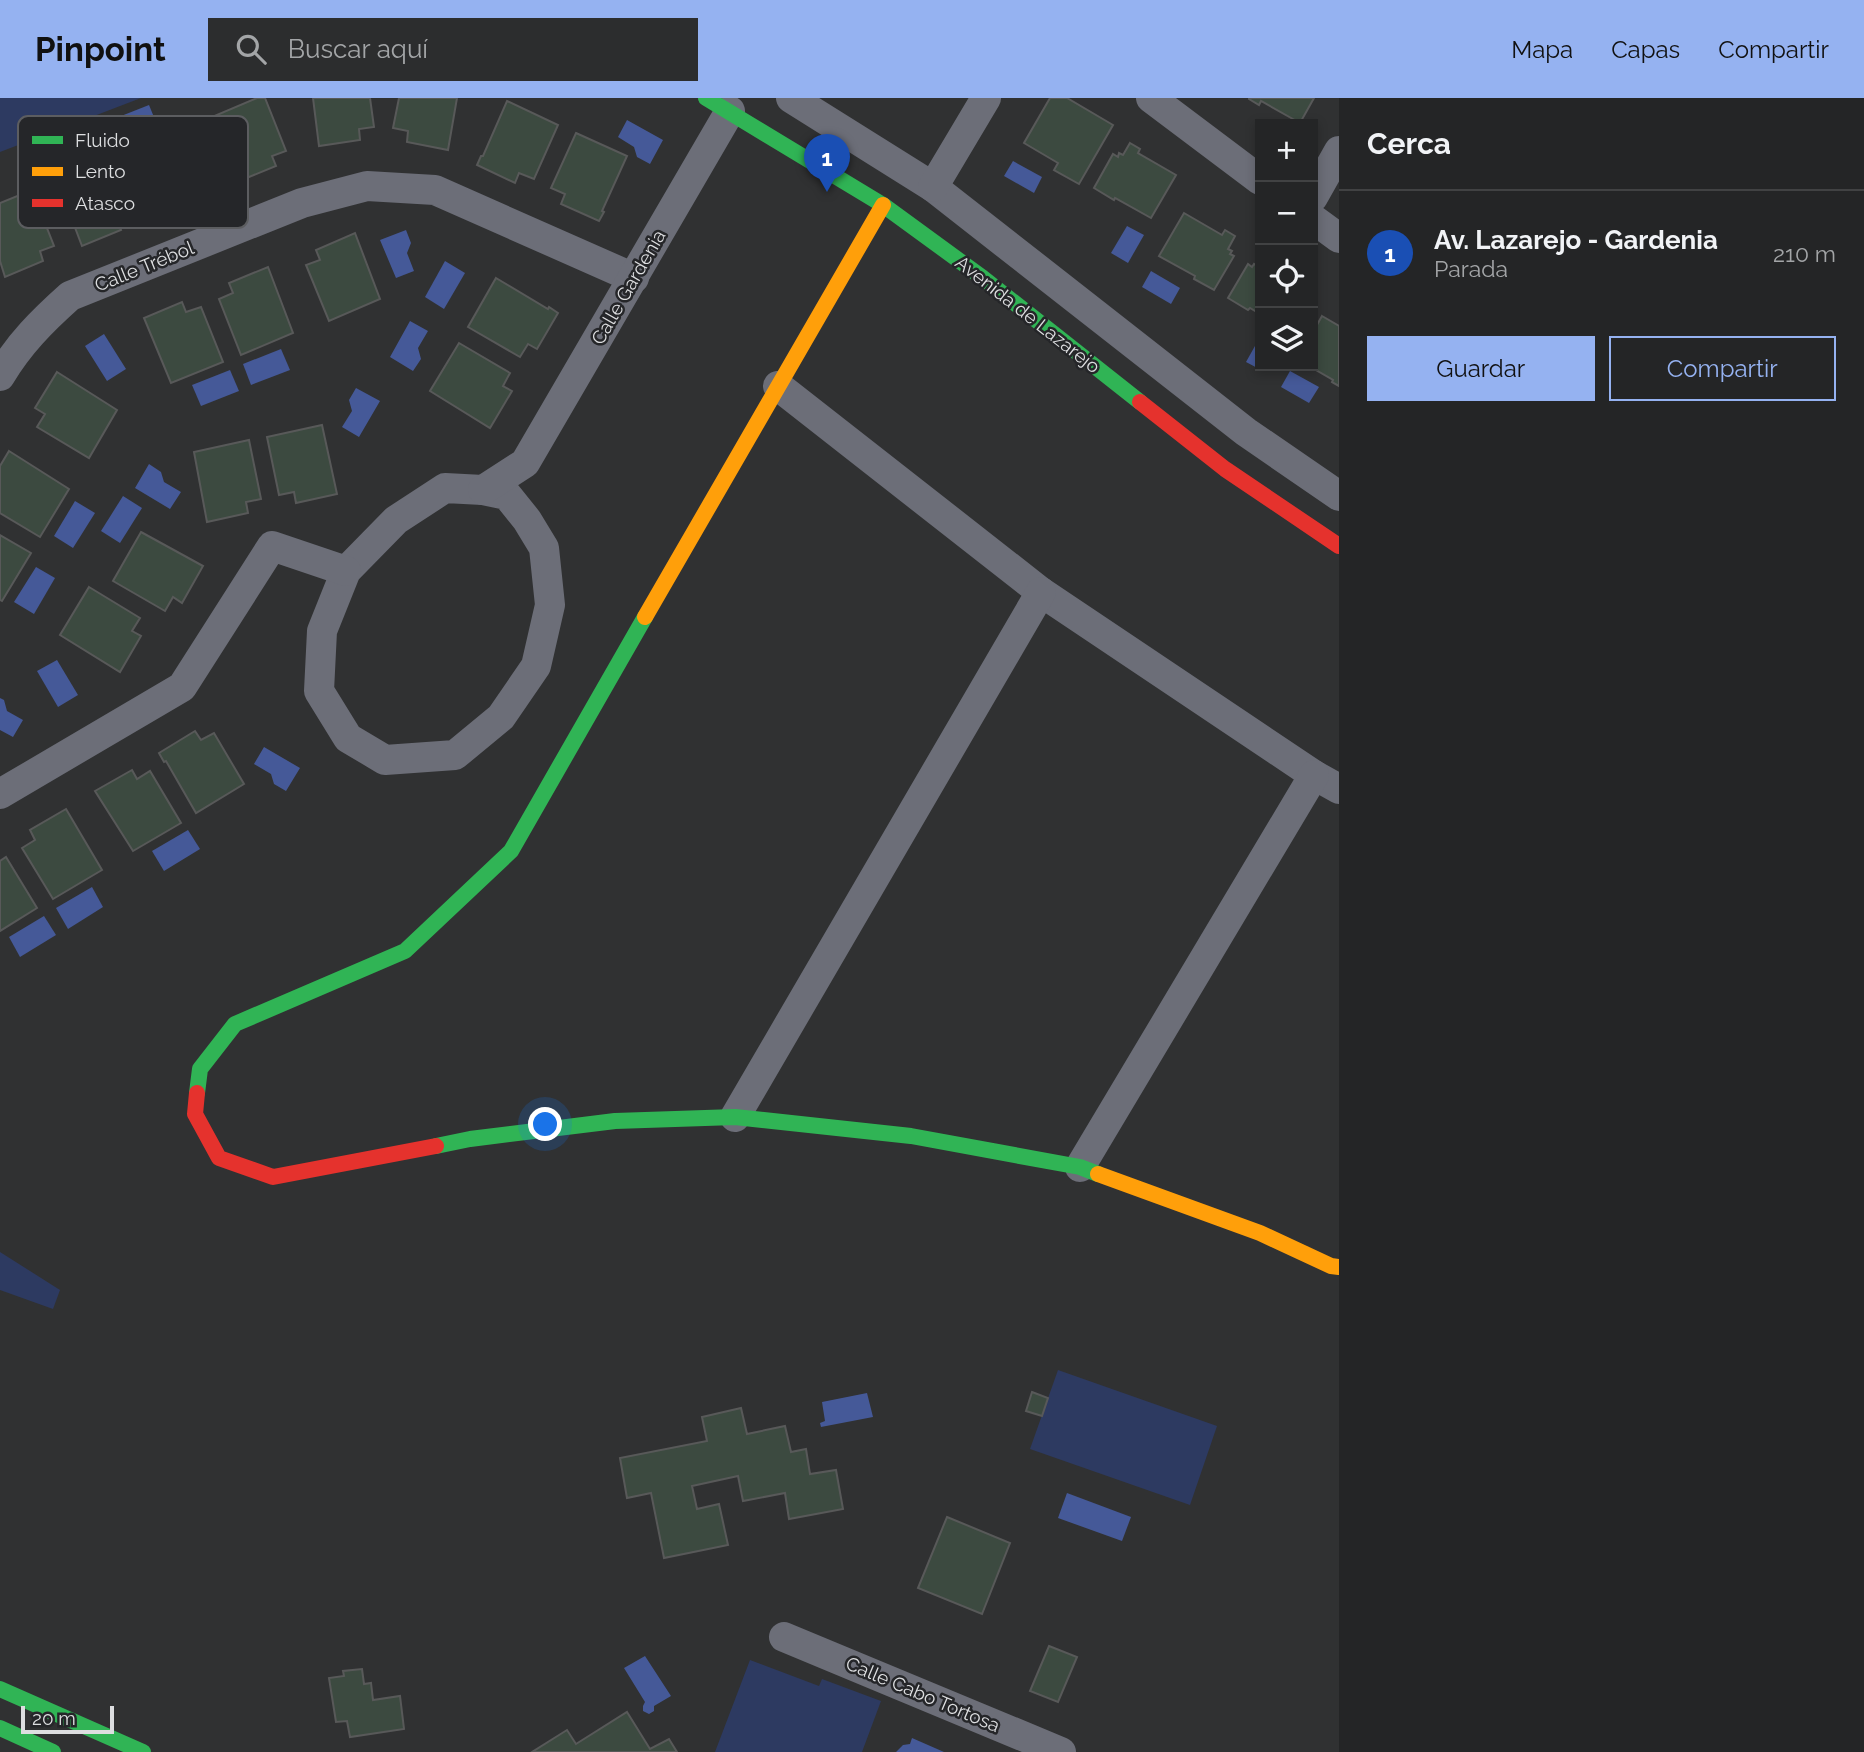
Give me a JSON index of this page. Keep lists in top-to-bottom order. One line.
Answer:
{"streets":{"street":["Calle Trébol","Calle Gardenia","Avenida de Lazarejo","Calle Cabo Tortosa"]},"crossings":[["Calle Trébol","Calle Gardenia"],["Calle Gardenia","Avenida de Lazarejo"]],"legend":["Fluido","Lento","Atasco"],"scale_bar":"20 m","page":{"header":"Pinpoint","search":"Buscar aquí","nav":["Mapa","Capas","Compartir"],"heading":"Cerca","map_buttons":["+","−"],"pins":"1","list":[{"mark":"1","name":"Av. Lazarejo - Gardenia","note":"Parada","value":"210 m"}],"buttons":["Guardar","Compartir"],"scale":"20 m"}}
